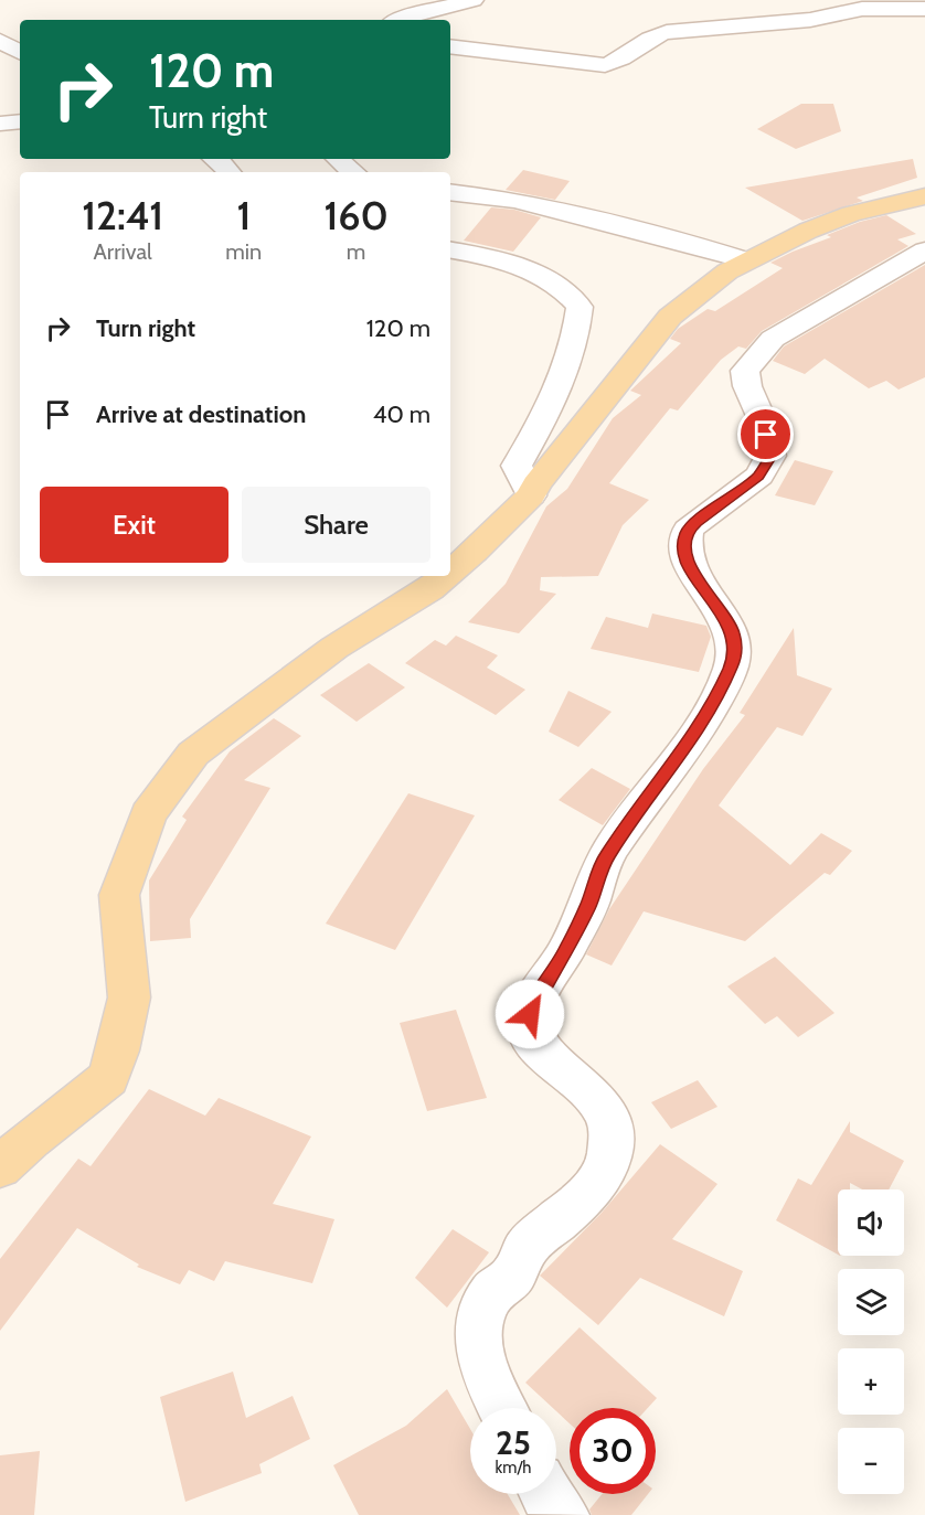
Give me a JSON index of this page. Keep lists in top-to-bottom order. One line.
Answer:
{"page":{"turn":["120 m","Turn right"],"eta":["12:41","Arrival","1","min","160","m"],"list":[{"name":"Turn right","value":"120 m"},{"name":"Arrive at destination","value":"40 m"}],"buttons":["Exit","Share"],"map_buttons":["+","−"],"speed":"25 km/h","limit":"30"}}
